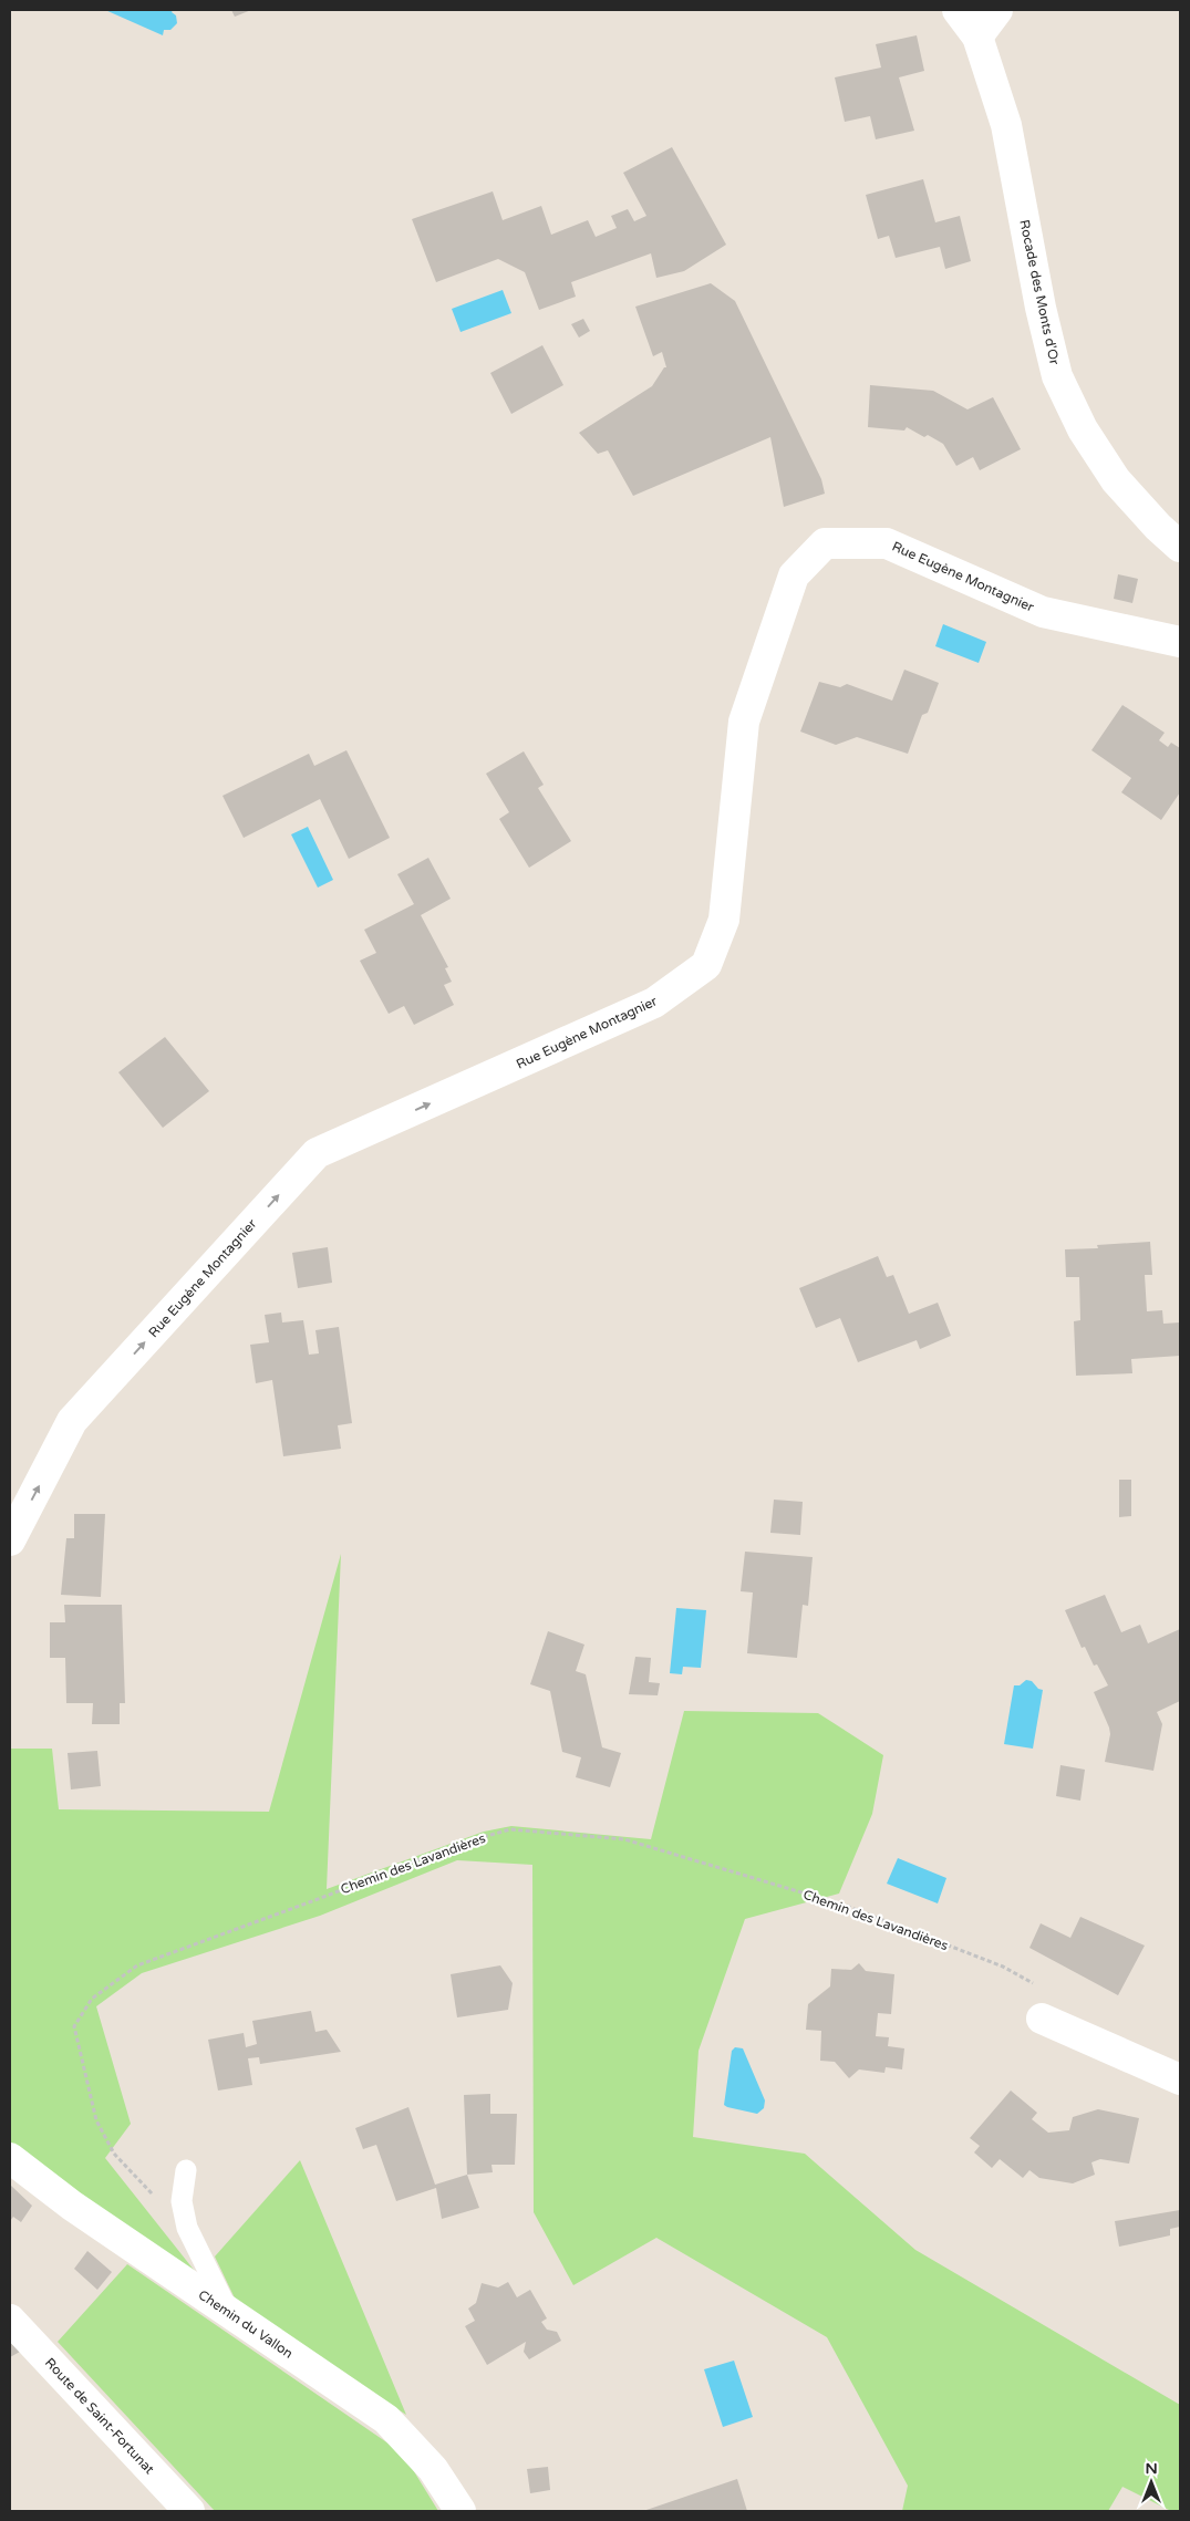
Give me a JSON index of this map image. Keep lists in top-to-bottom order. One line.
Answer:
{"streets":{"street":["Rocade des Monts d'Or","Rue Eugène Montagnier","Chemin du Vallon","Route de Saint-Fortunat"],"path":["Chemin des Lavandières"]},"one_way":["Rue Eugène Montagnier"],"north":"top"}
